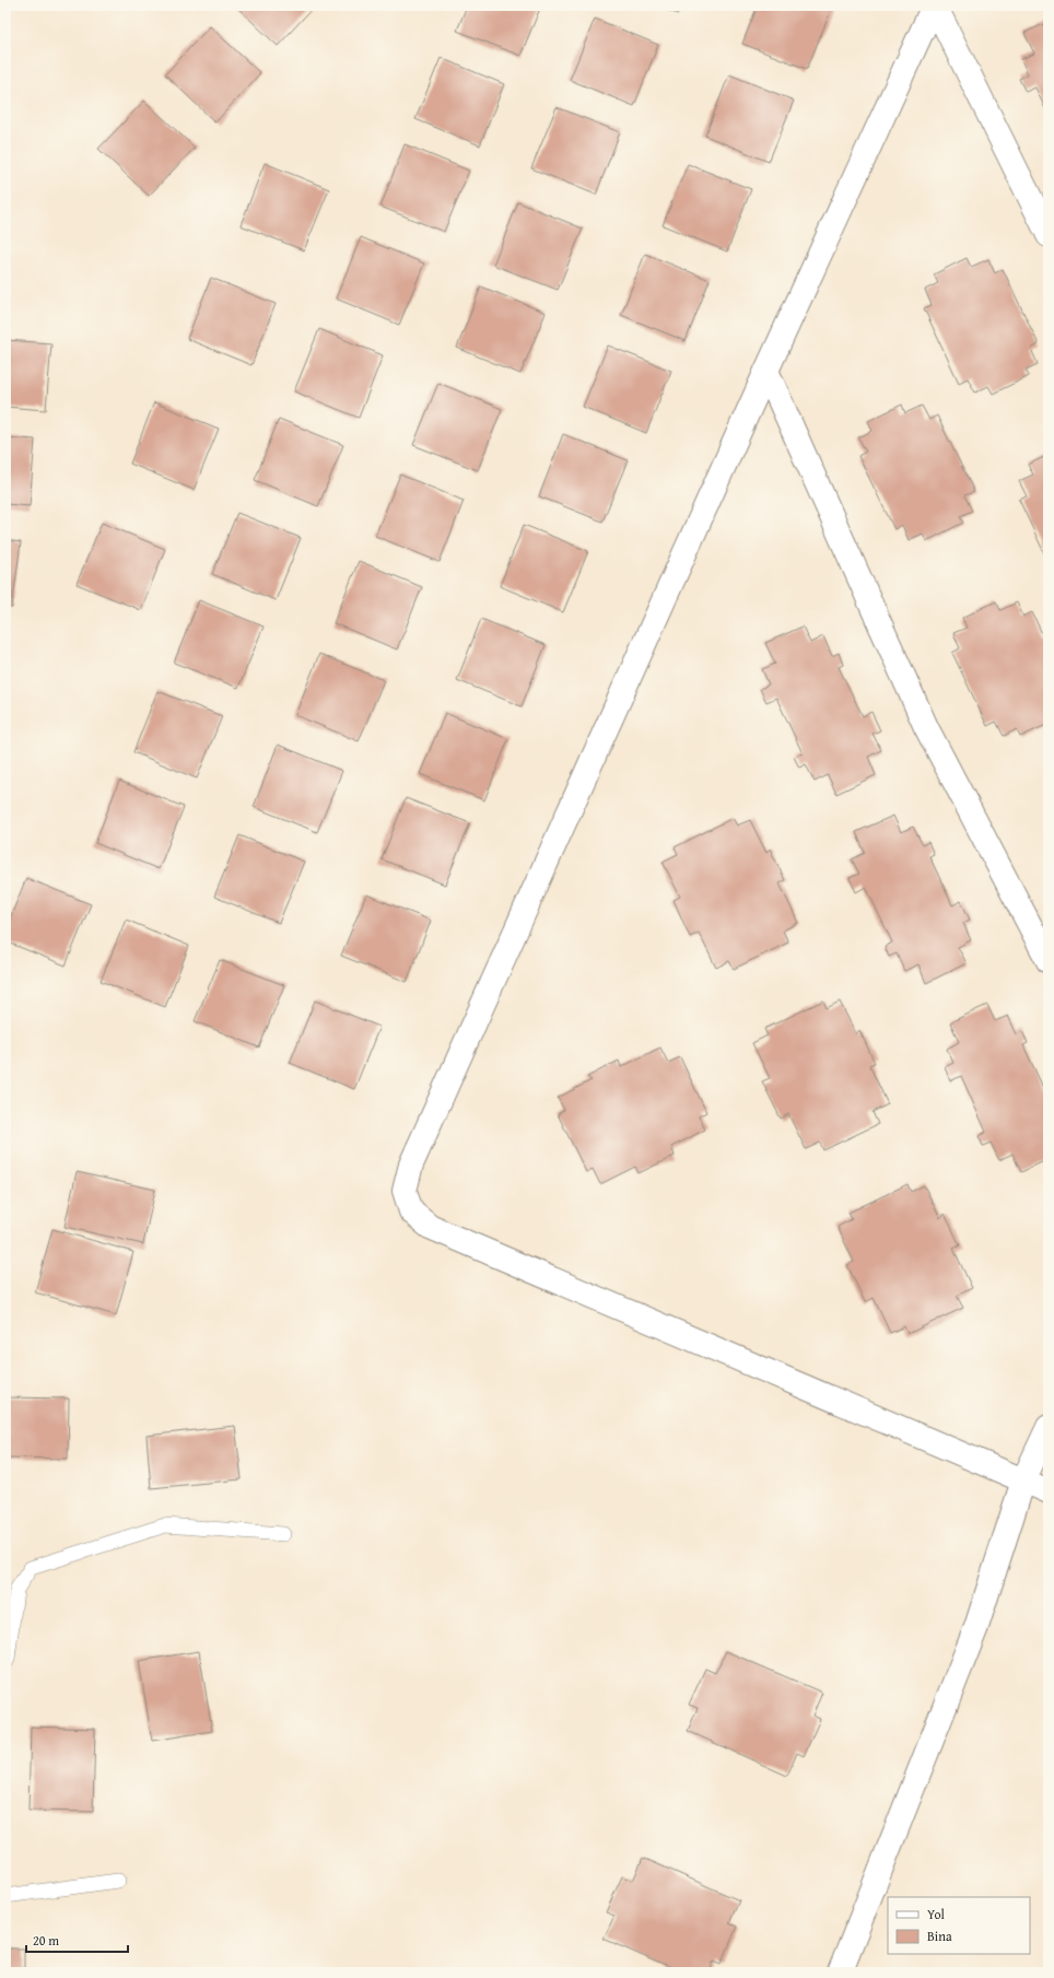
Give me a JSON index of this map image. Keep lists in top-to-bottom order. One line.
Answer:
{"legend":["Yol","Bina"],"scale_bar":"20 m"}
